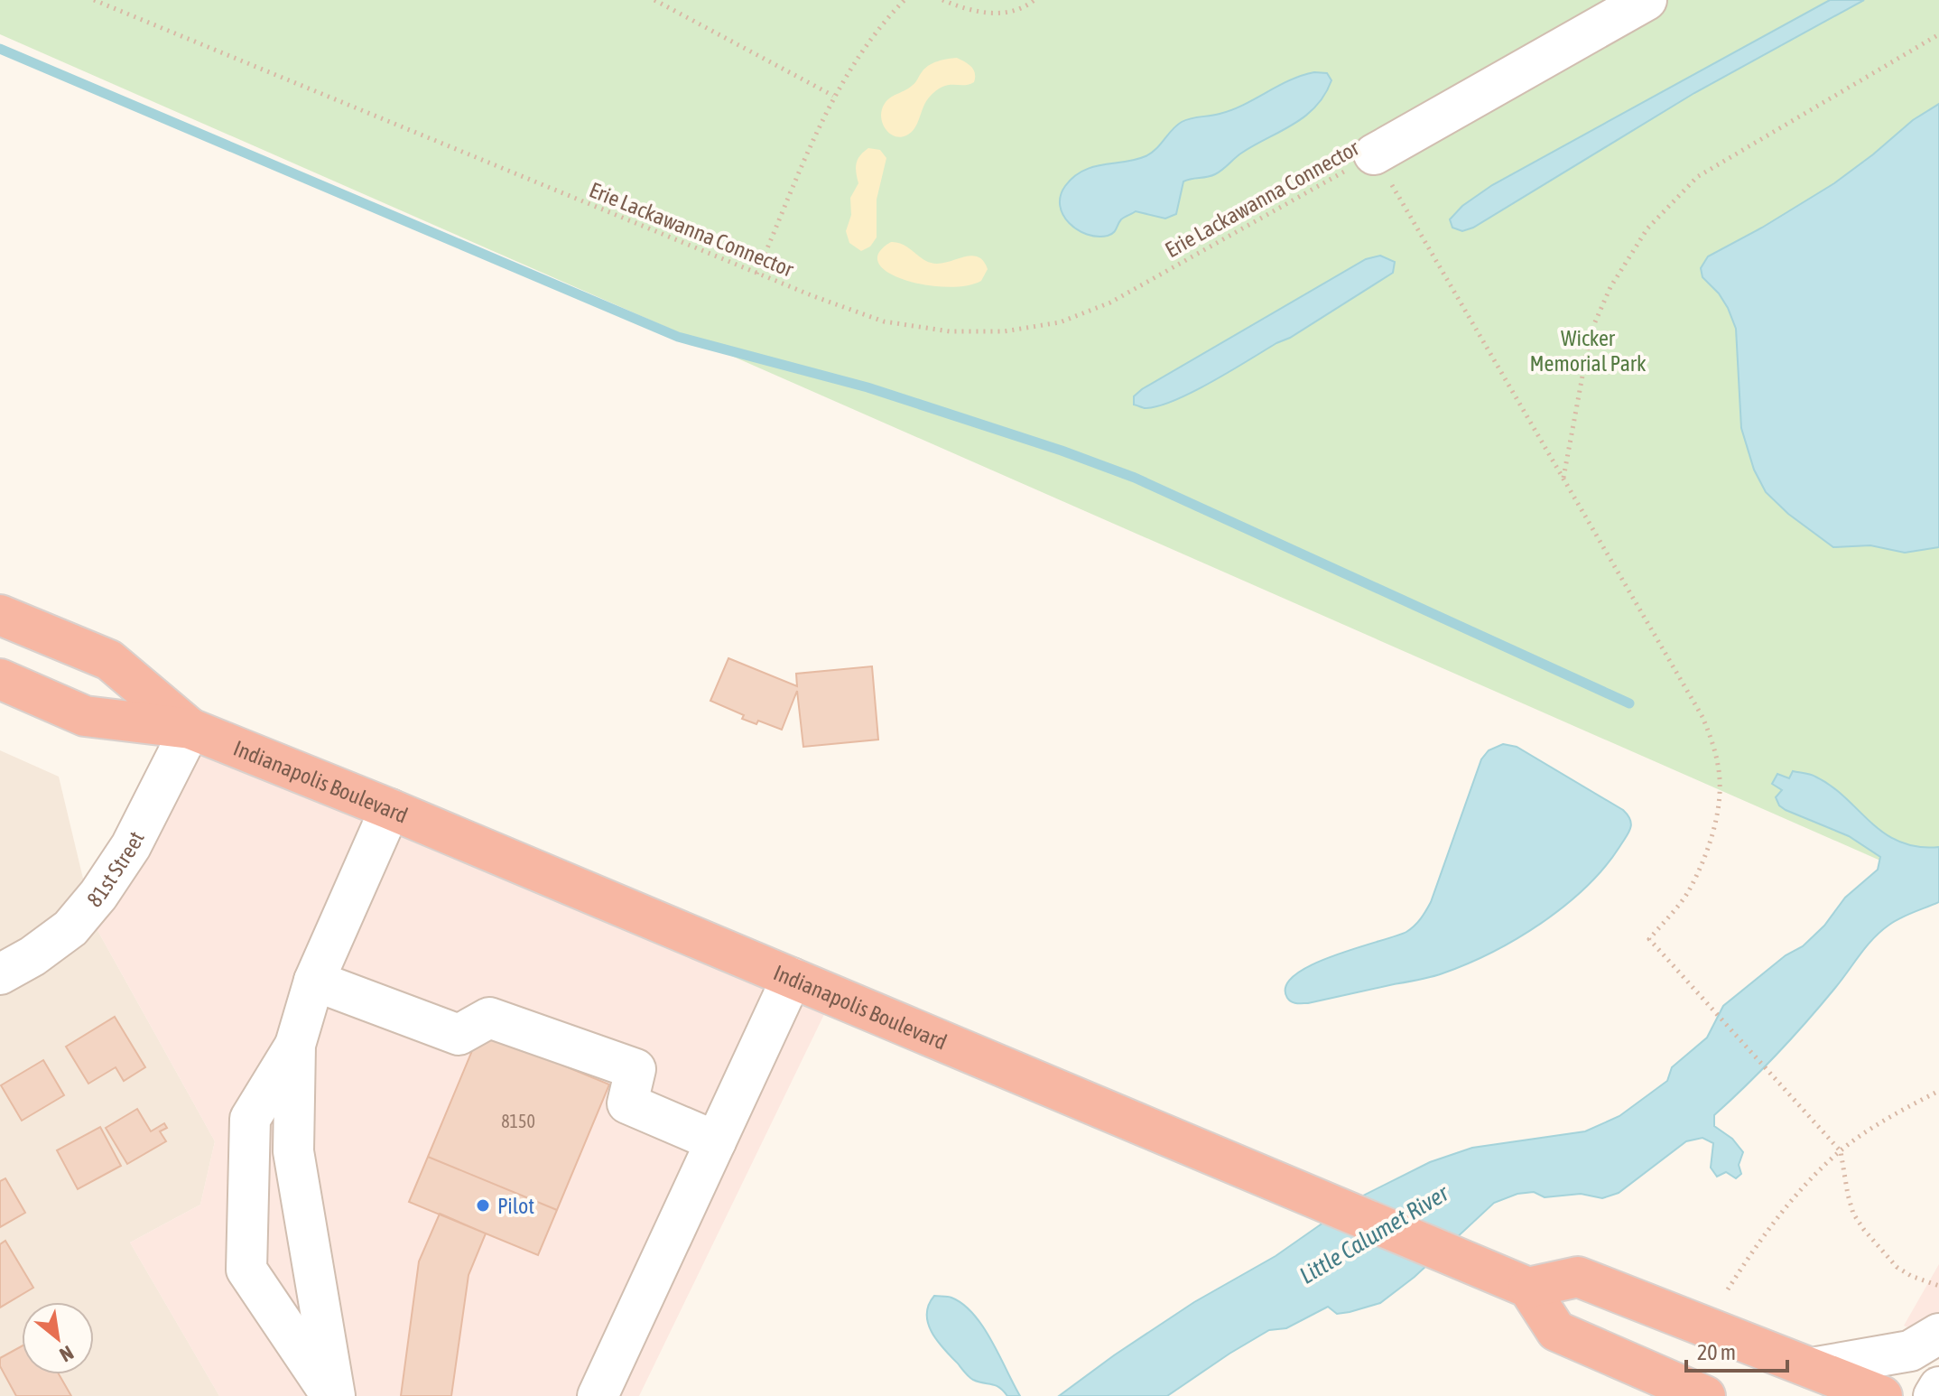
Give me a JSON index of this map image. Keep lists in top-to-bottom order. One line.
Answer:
{"streets":{"highway":["Indianapolis Boulevard"],"street":["81st Street"],"path":["Erie Lackawanna Connector"]},"crossings":[["Indianapolis Boulevard","81st Street"]],"water":["Little Calumet River"],"parks":["Wicker Memorial Park"],"places":["Pilot"],"house_numbers":["8150"],"scale_bar":"20 m","north":"bottom right"}
